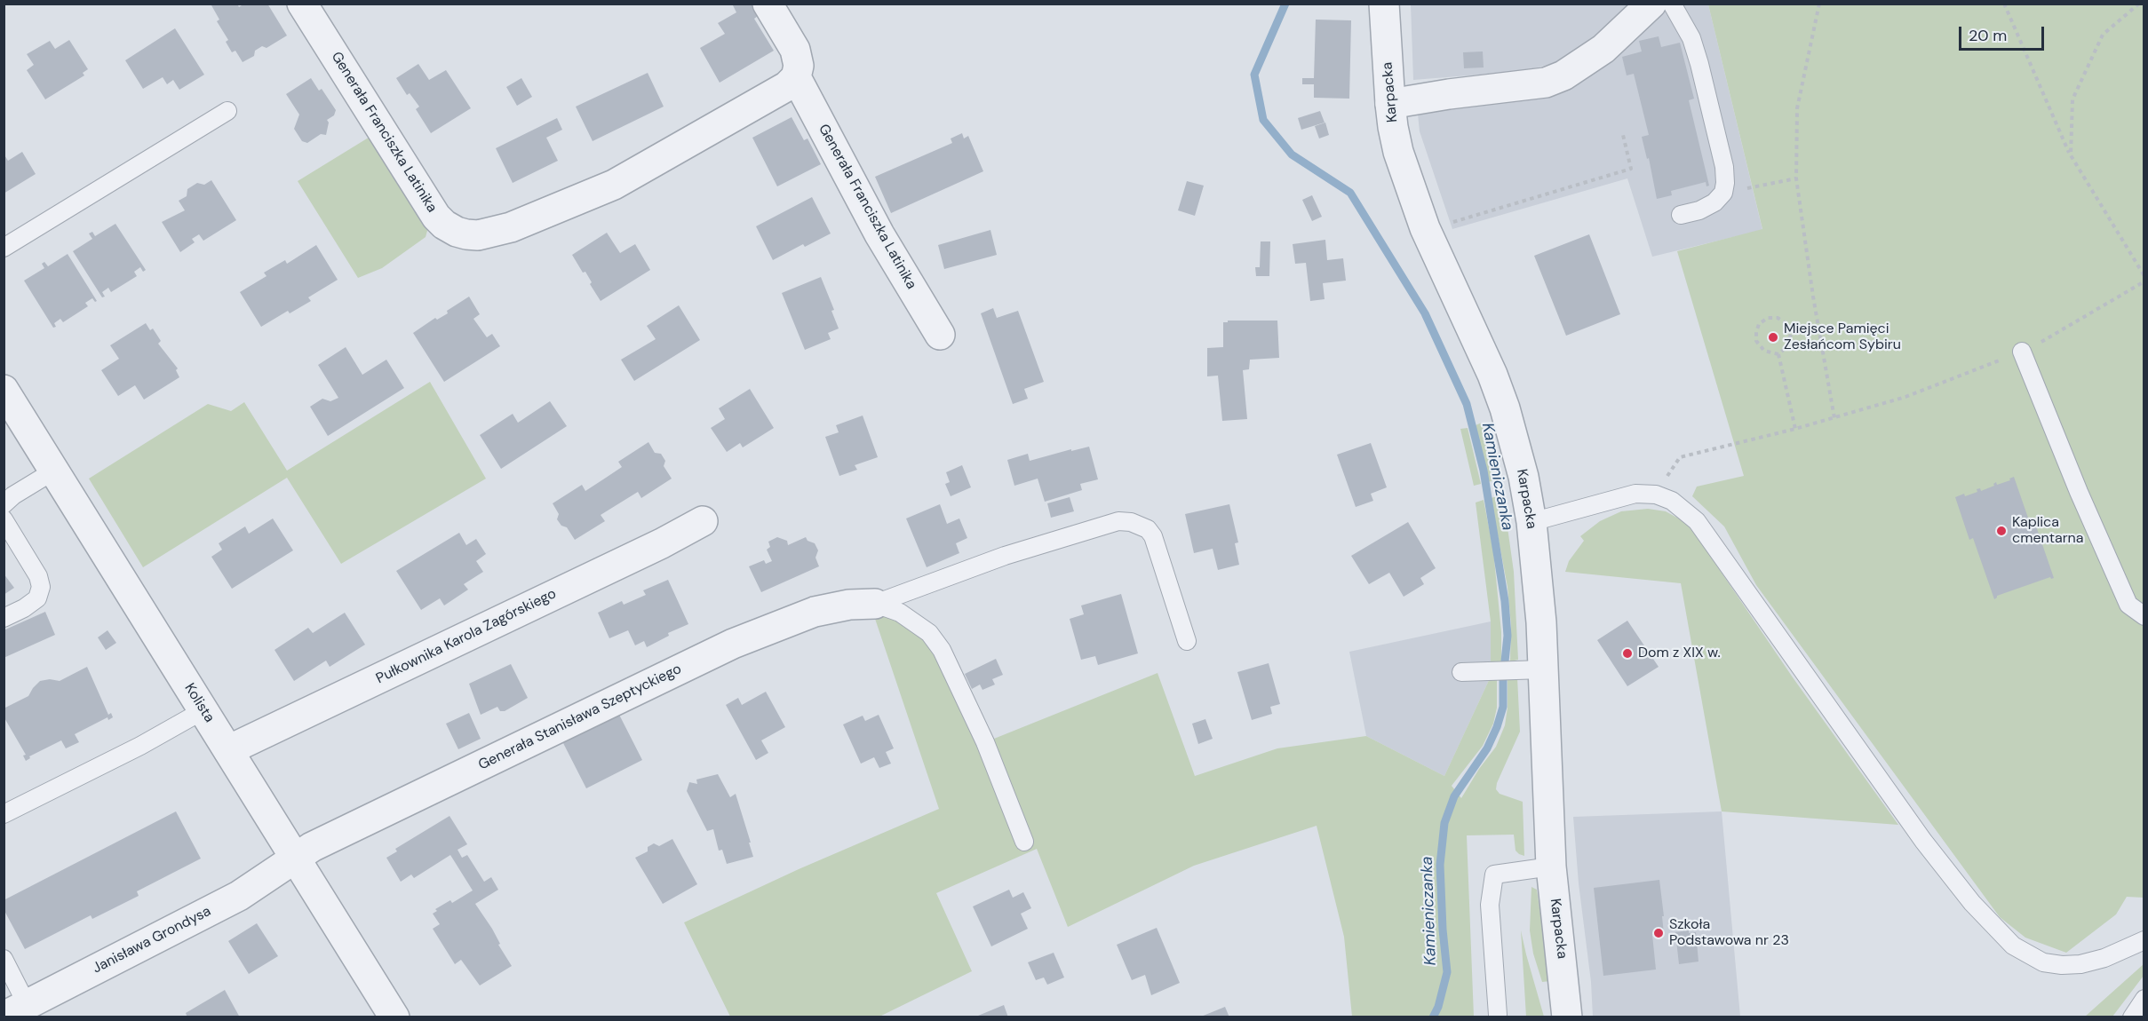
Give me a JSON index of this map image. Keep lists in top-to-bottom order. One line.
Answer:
{"streets":{"street":["Karpacka","Generała Franciszka Latinika","Pułkownika Karola Zagórskiego","Kolista","Generała Stanisława Szeptyckiego","Janisława Grondysa"]},"crossings":[["Pułkownika Karola Zagórskiego","Kolista"],["Kolista","Generała Stanisława Szeptyckiego"],["Kolista","Janisława Grondysa"],["Generała Stanisława Szeptyckiego","Janisława Grondysa"]],"water":["Kamieniczanka"],"places":["Miejsce Pamięci Zesłańcom Sybiru","Kaplica cmentarna","Dom z XIX w.","Szkoła Podstawowa nr 23"],"scale_bar":"20 m"}
